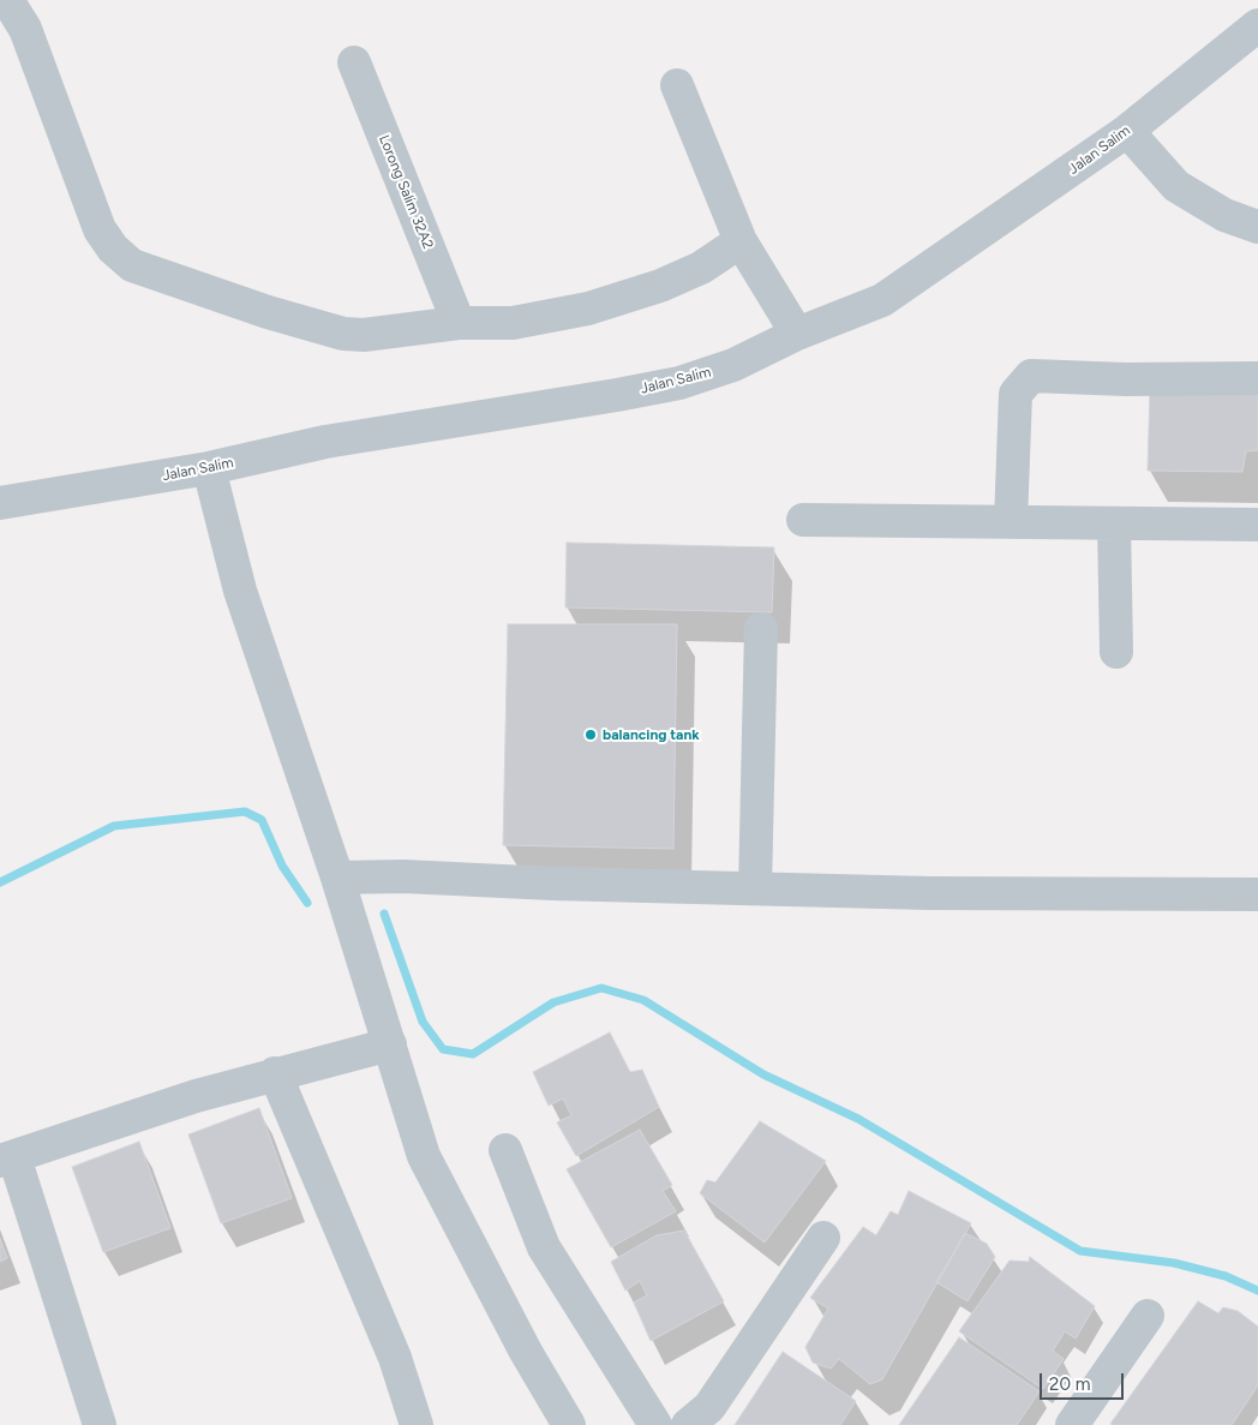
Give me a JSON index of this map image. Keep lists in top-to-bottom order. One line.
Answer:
{"streets":{"street":["Jalan Salim","Lorong Salim 32A2"]},"places":["balancing tank"],"scale_bar":"20 m"}
